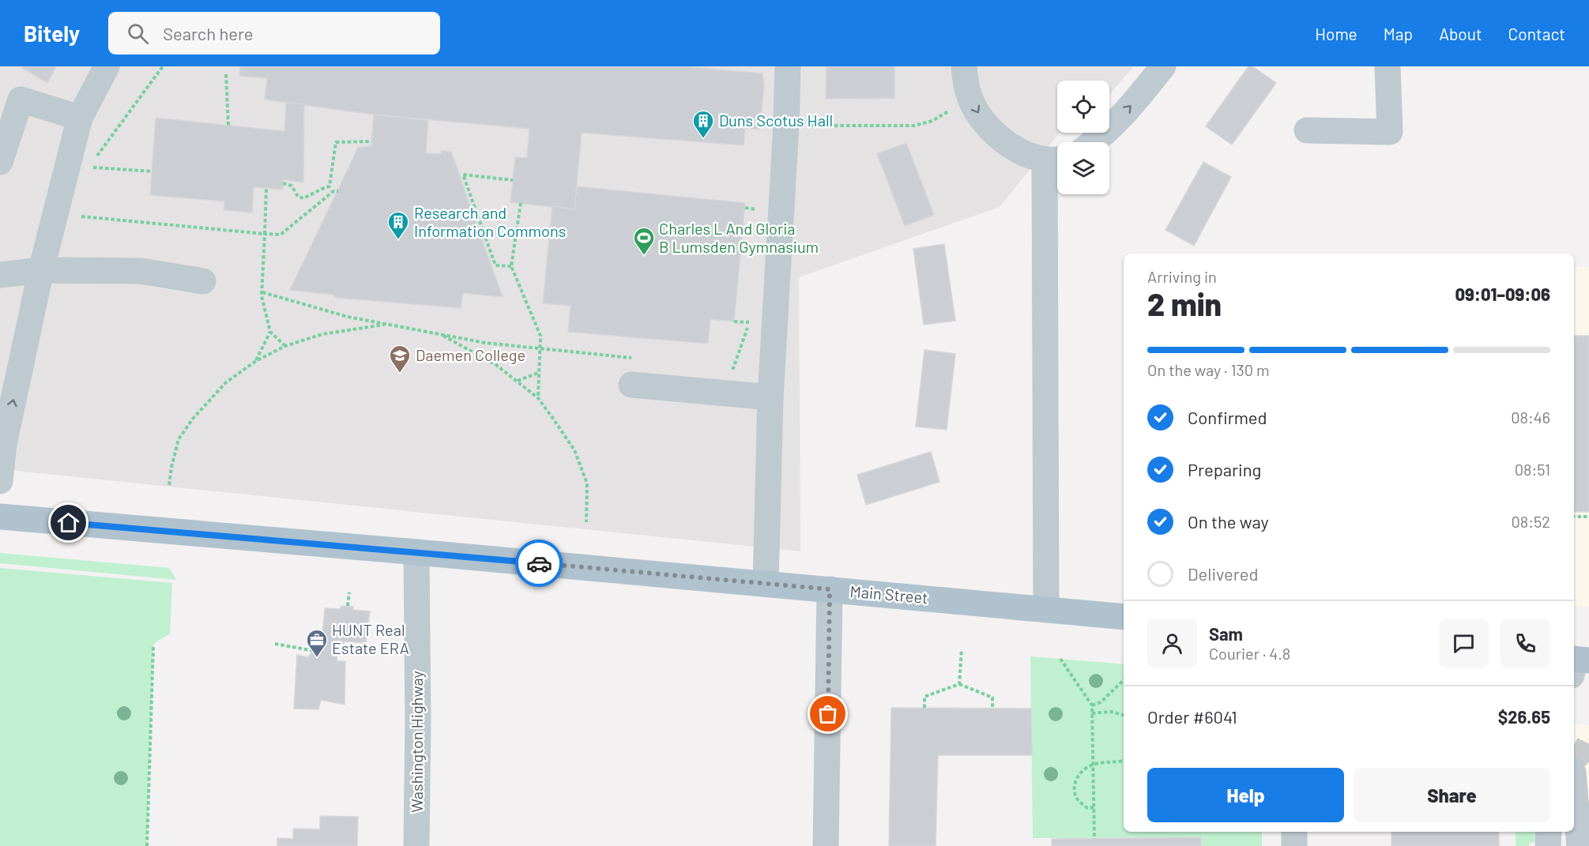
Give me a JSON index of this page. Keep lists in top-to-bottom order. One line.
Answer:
{"streets":{"main road":["Main Street"],"street":["Washington Highway"]},"crossings":[["Main Street","Washington Highway"]],"places":{"building":["Duns Scotus Hall","Research and Information Commons"],"sports":["Charles L And Gloria B Lumsden Gymnasium"],"school or university":["Daemen College"],"office":["HUNT Real Estate ERA"]},"page":{"header":"Bitely","search":"Search here","nav":["Home","Map","About","Contact"],"heading":["2 min","Arriving in","09:01–09:06"],"panel":["Sam","Courier · 4.8","Order #6041","$26.65"],"bar":"On the way · 130 m","list":[["Confirmed","08:46"],["Preparing","08:51"],["On the way","08:52"],"Delivered"],"buttons":["Help","Share"]}}
